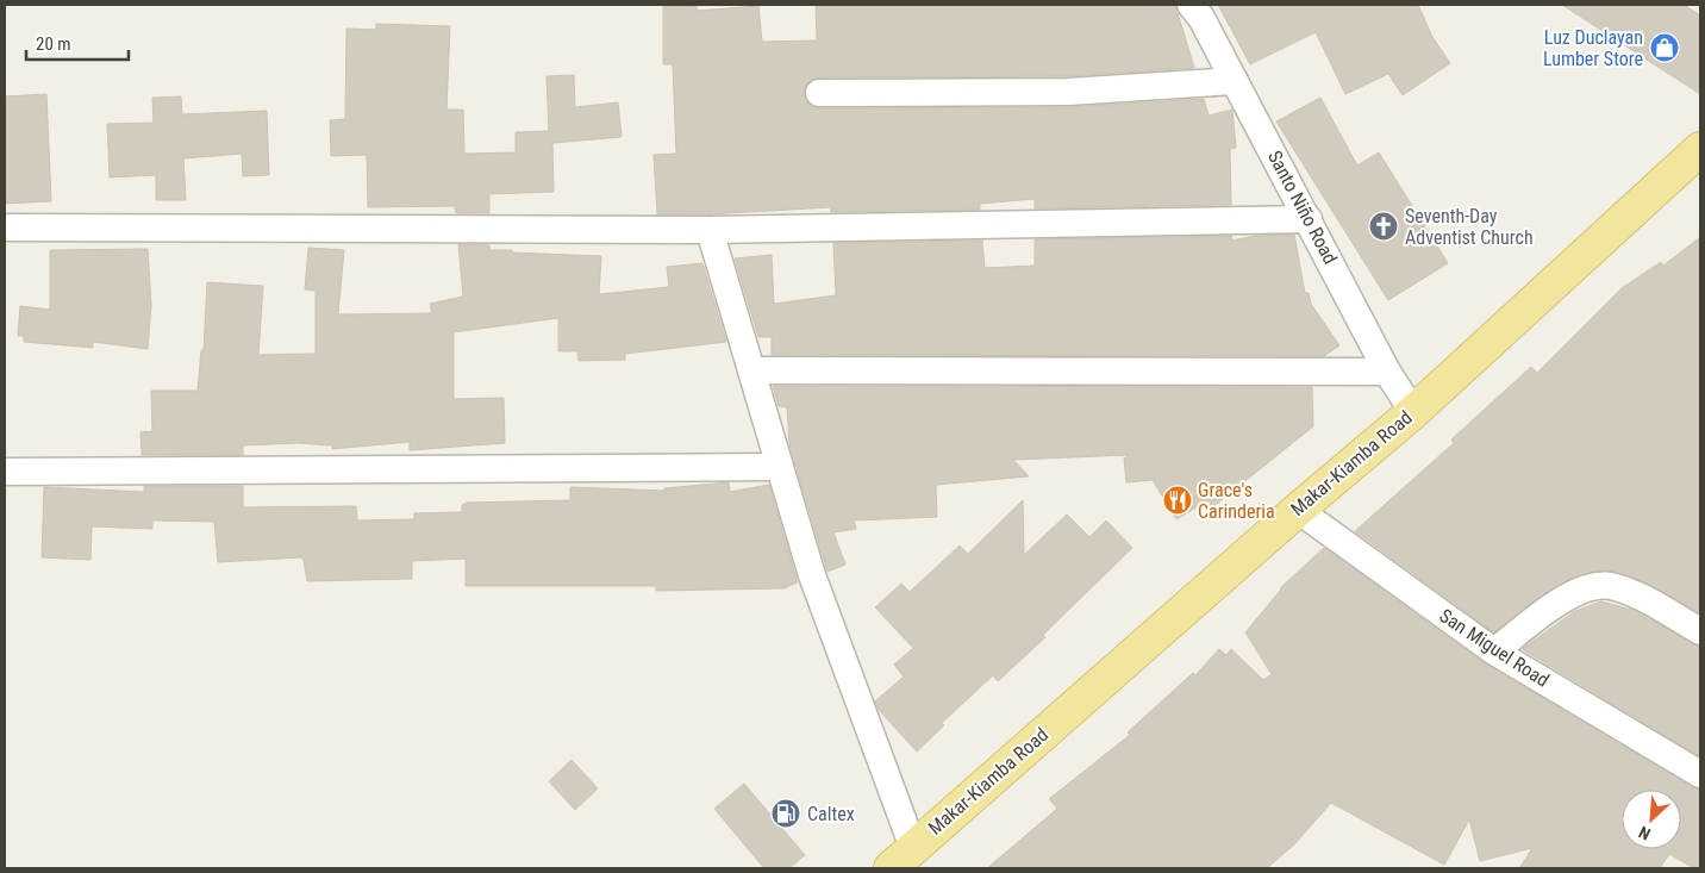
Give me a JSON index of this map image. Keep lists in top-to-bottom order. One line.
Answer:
{"streets":{"main road":["Makar-Kiamba Road"],"street":["Santo Niño Road","San Miguel Road"]},"crossings":[["Santo Niño Road","Makar-Kiamba Road"],["Makar-Kiamba Road","San Miguel Road"]],"places":{"shop":["Luz Duclayan Lumber Store"],"church":["Seventh-Day Adventist Church"],"restaurant":["Grace's Carinderia"],"fuel station":["Caltex"]},"scale_bar":"20 m","north":"bottom left"}
